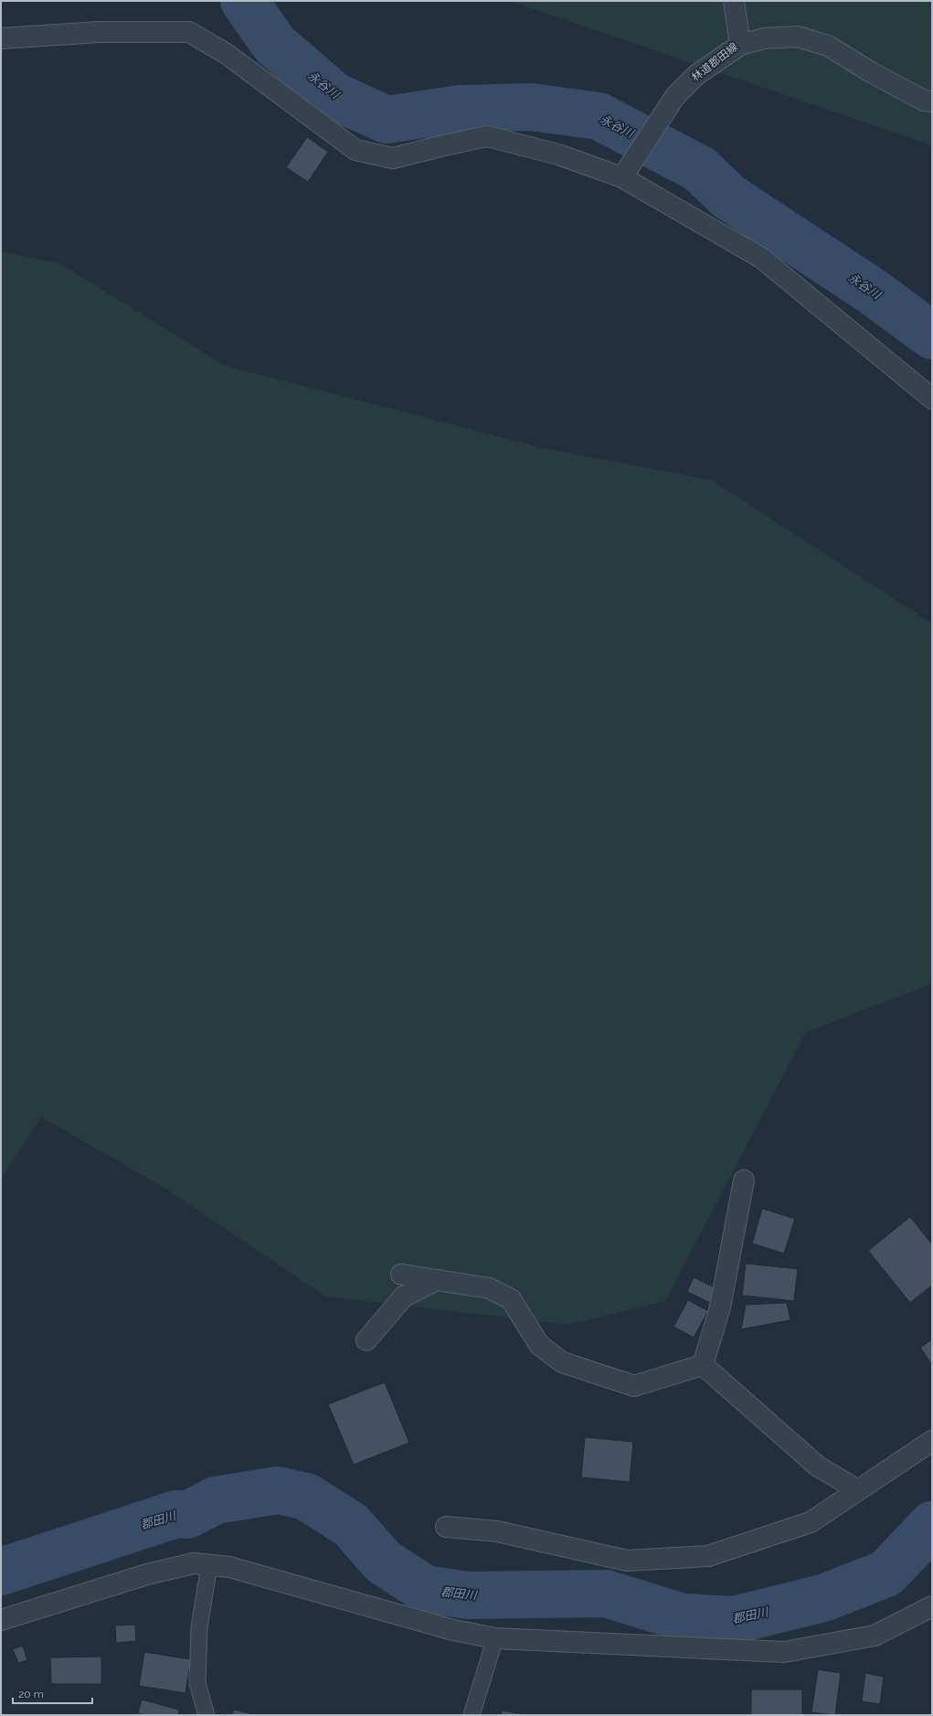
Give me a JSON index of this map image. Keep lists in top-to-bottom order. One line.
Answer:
{"streets":{"street":["林道郡田線"]},"water":["永谷川","郡田川"],"scale_bar":"20 m"}
